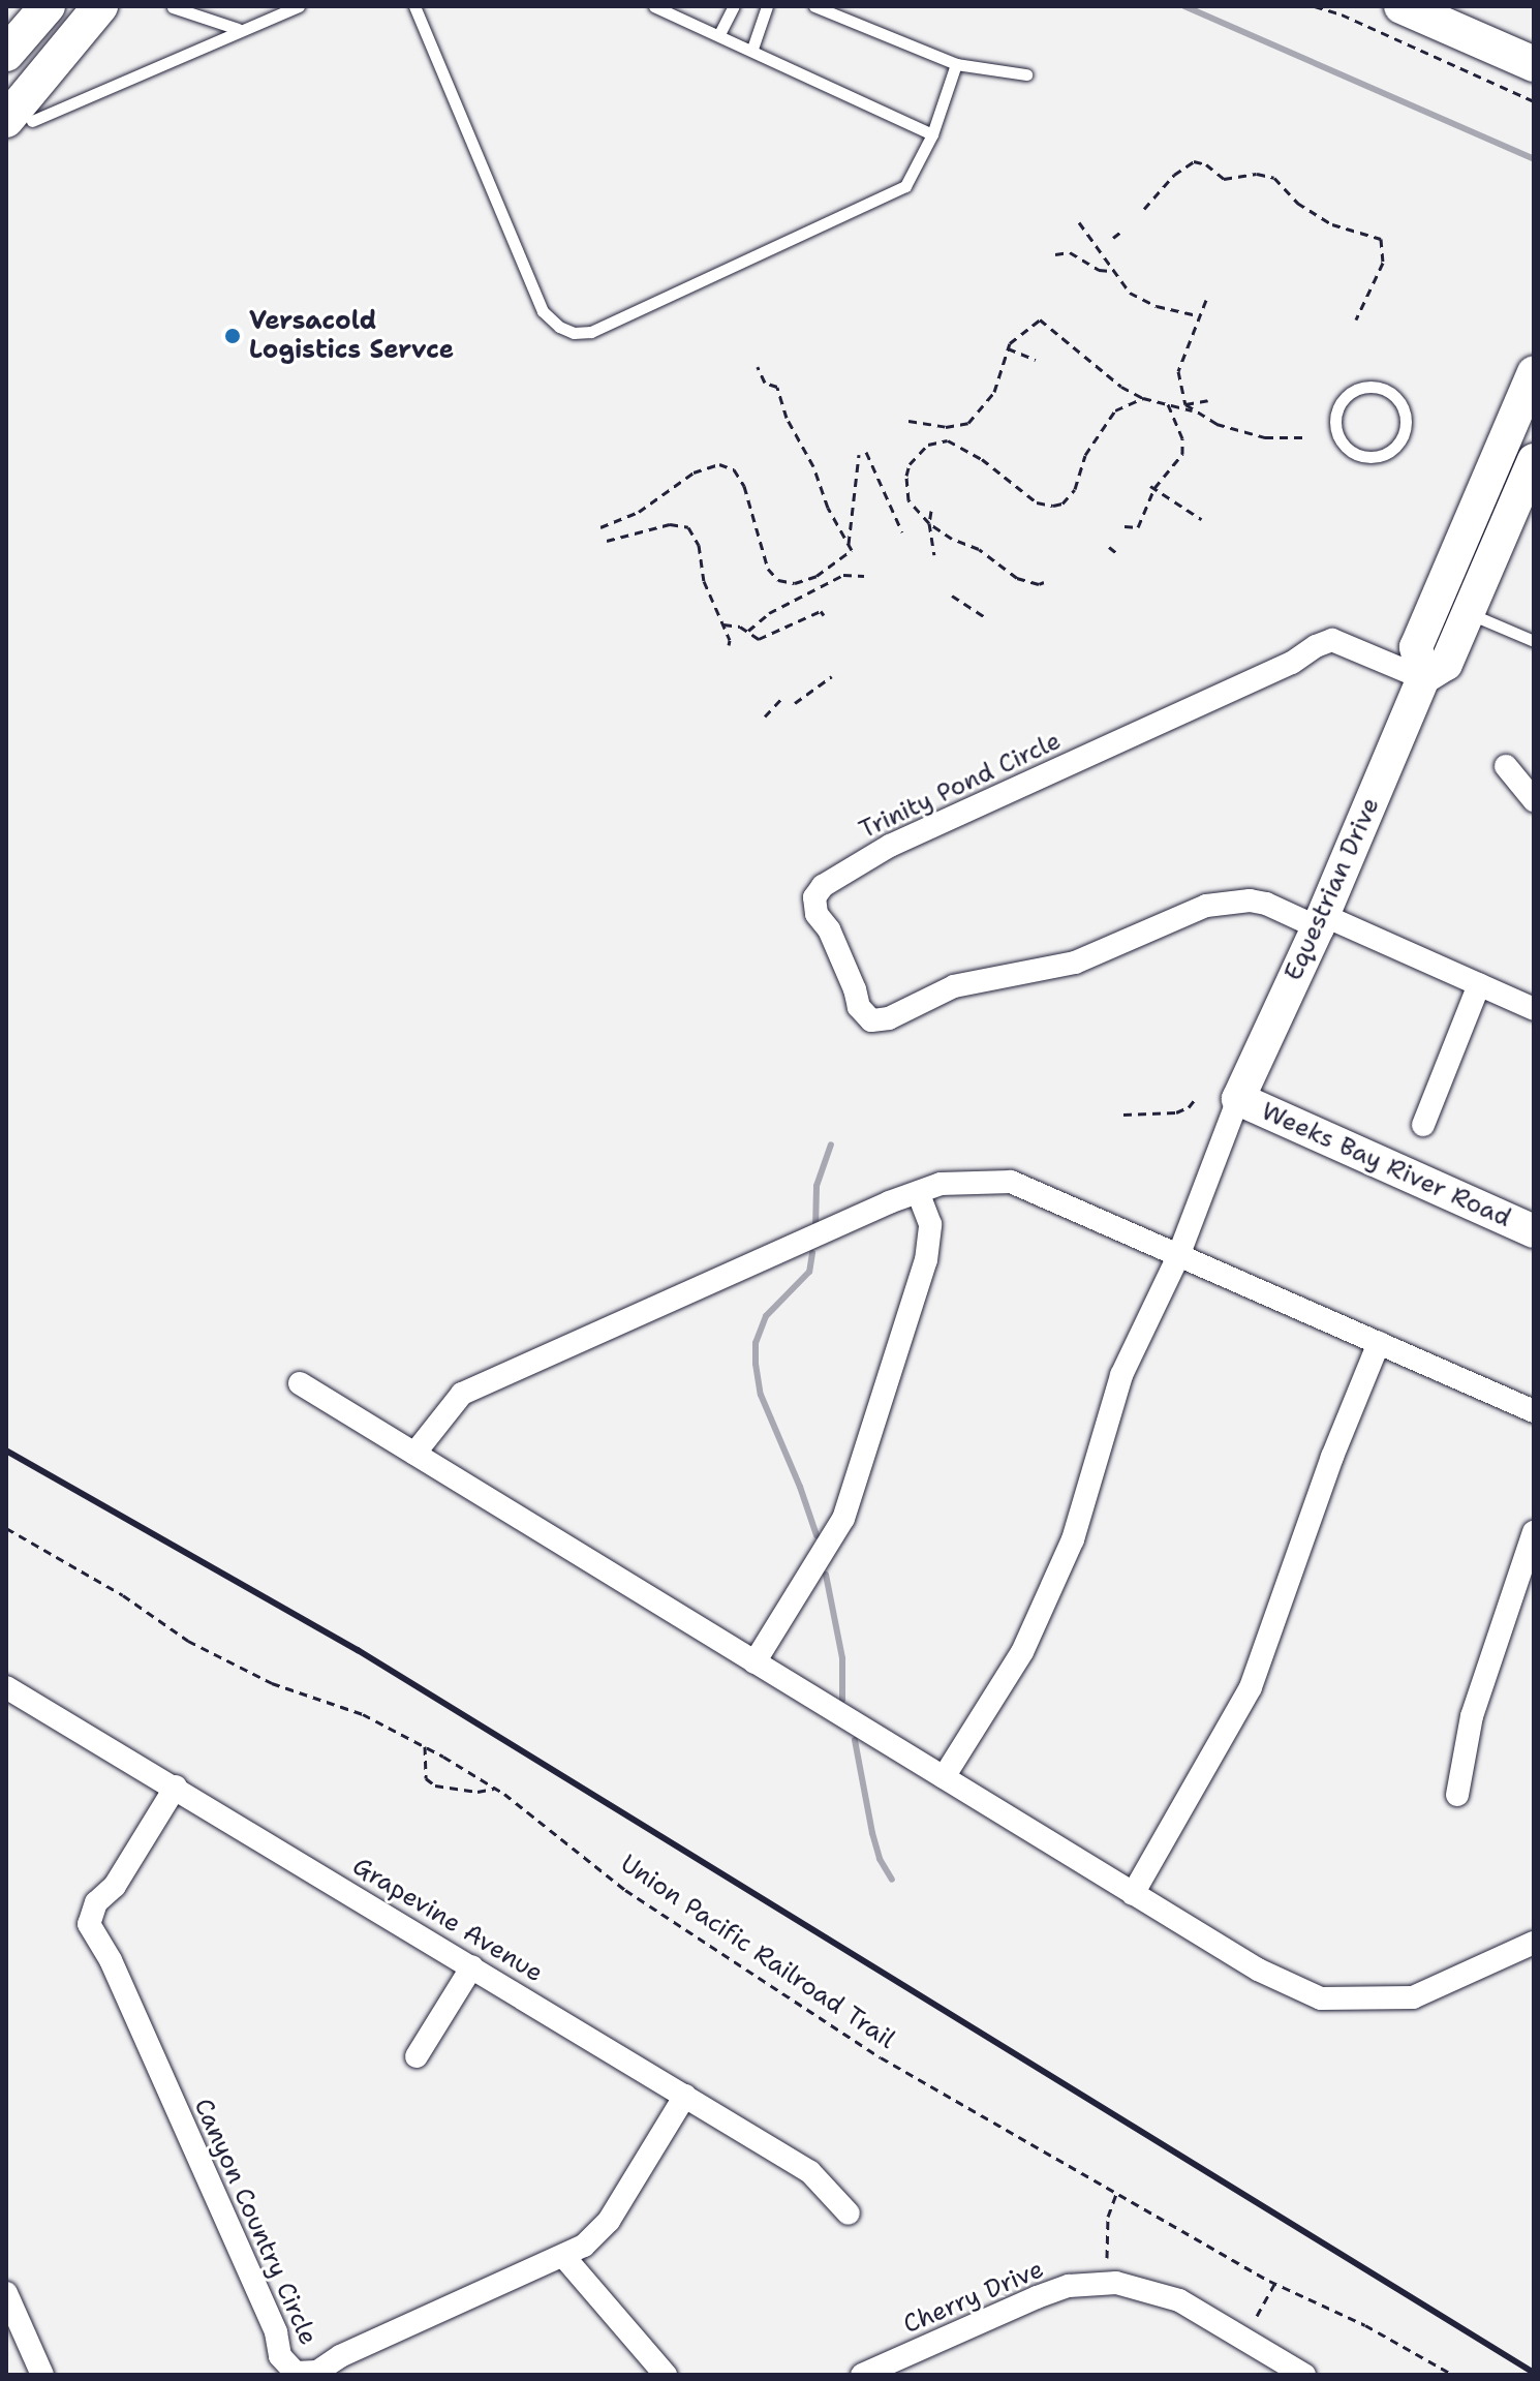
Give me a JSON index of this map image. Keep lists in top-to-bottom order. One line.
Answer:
{"streets":{"street":["Trinity Pond Circle","Equestrian Drive","Weeks Bay River Road","Grapevine Avenue","Canyon Country Circle","Cherry Drive"],"path":["Union Pacific Railroad Trail"]},"crossings":[["Trinity Pond Circle","Equestrian Drive"],["Equestrian Drive","Weeks Bay River Road"],["Grapevine Avenue","Canyon Country Circle"]],"places":["Versacold Logistics Servce"]}
